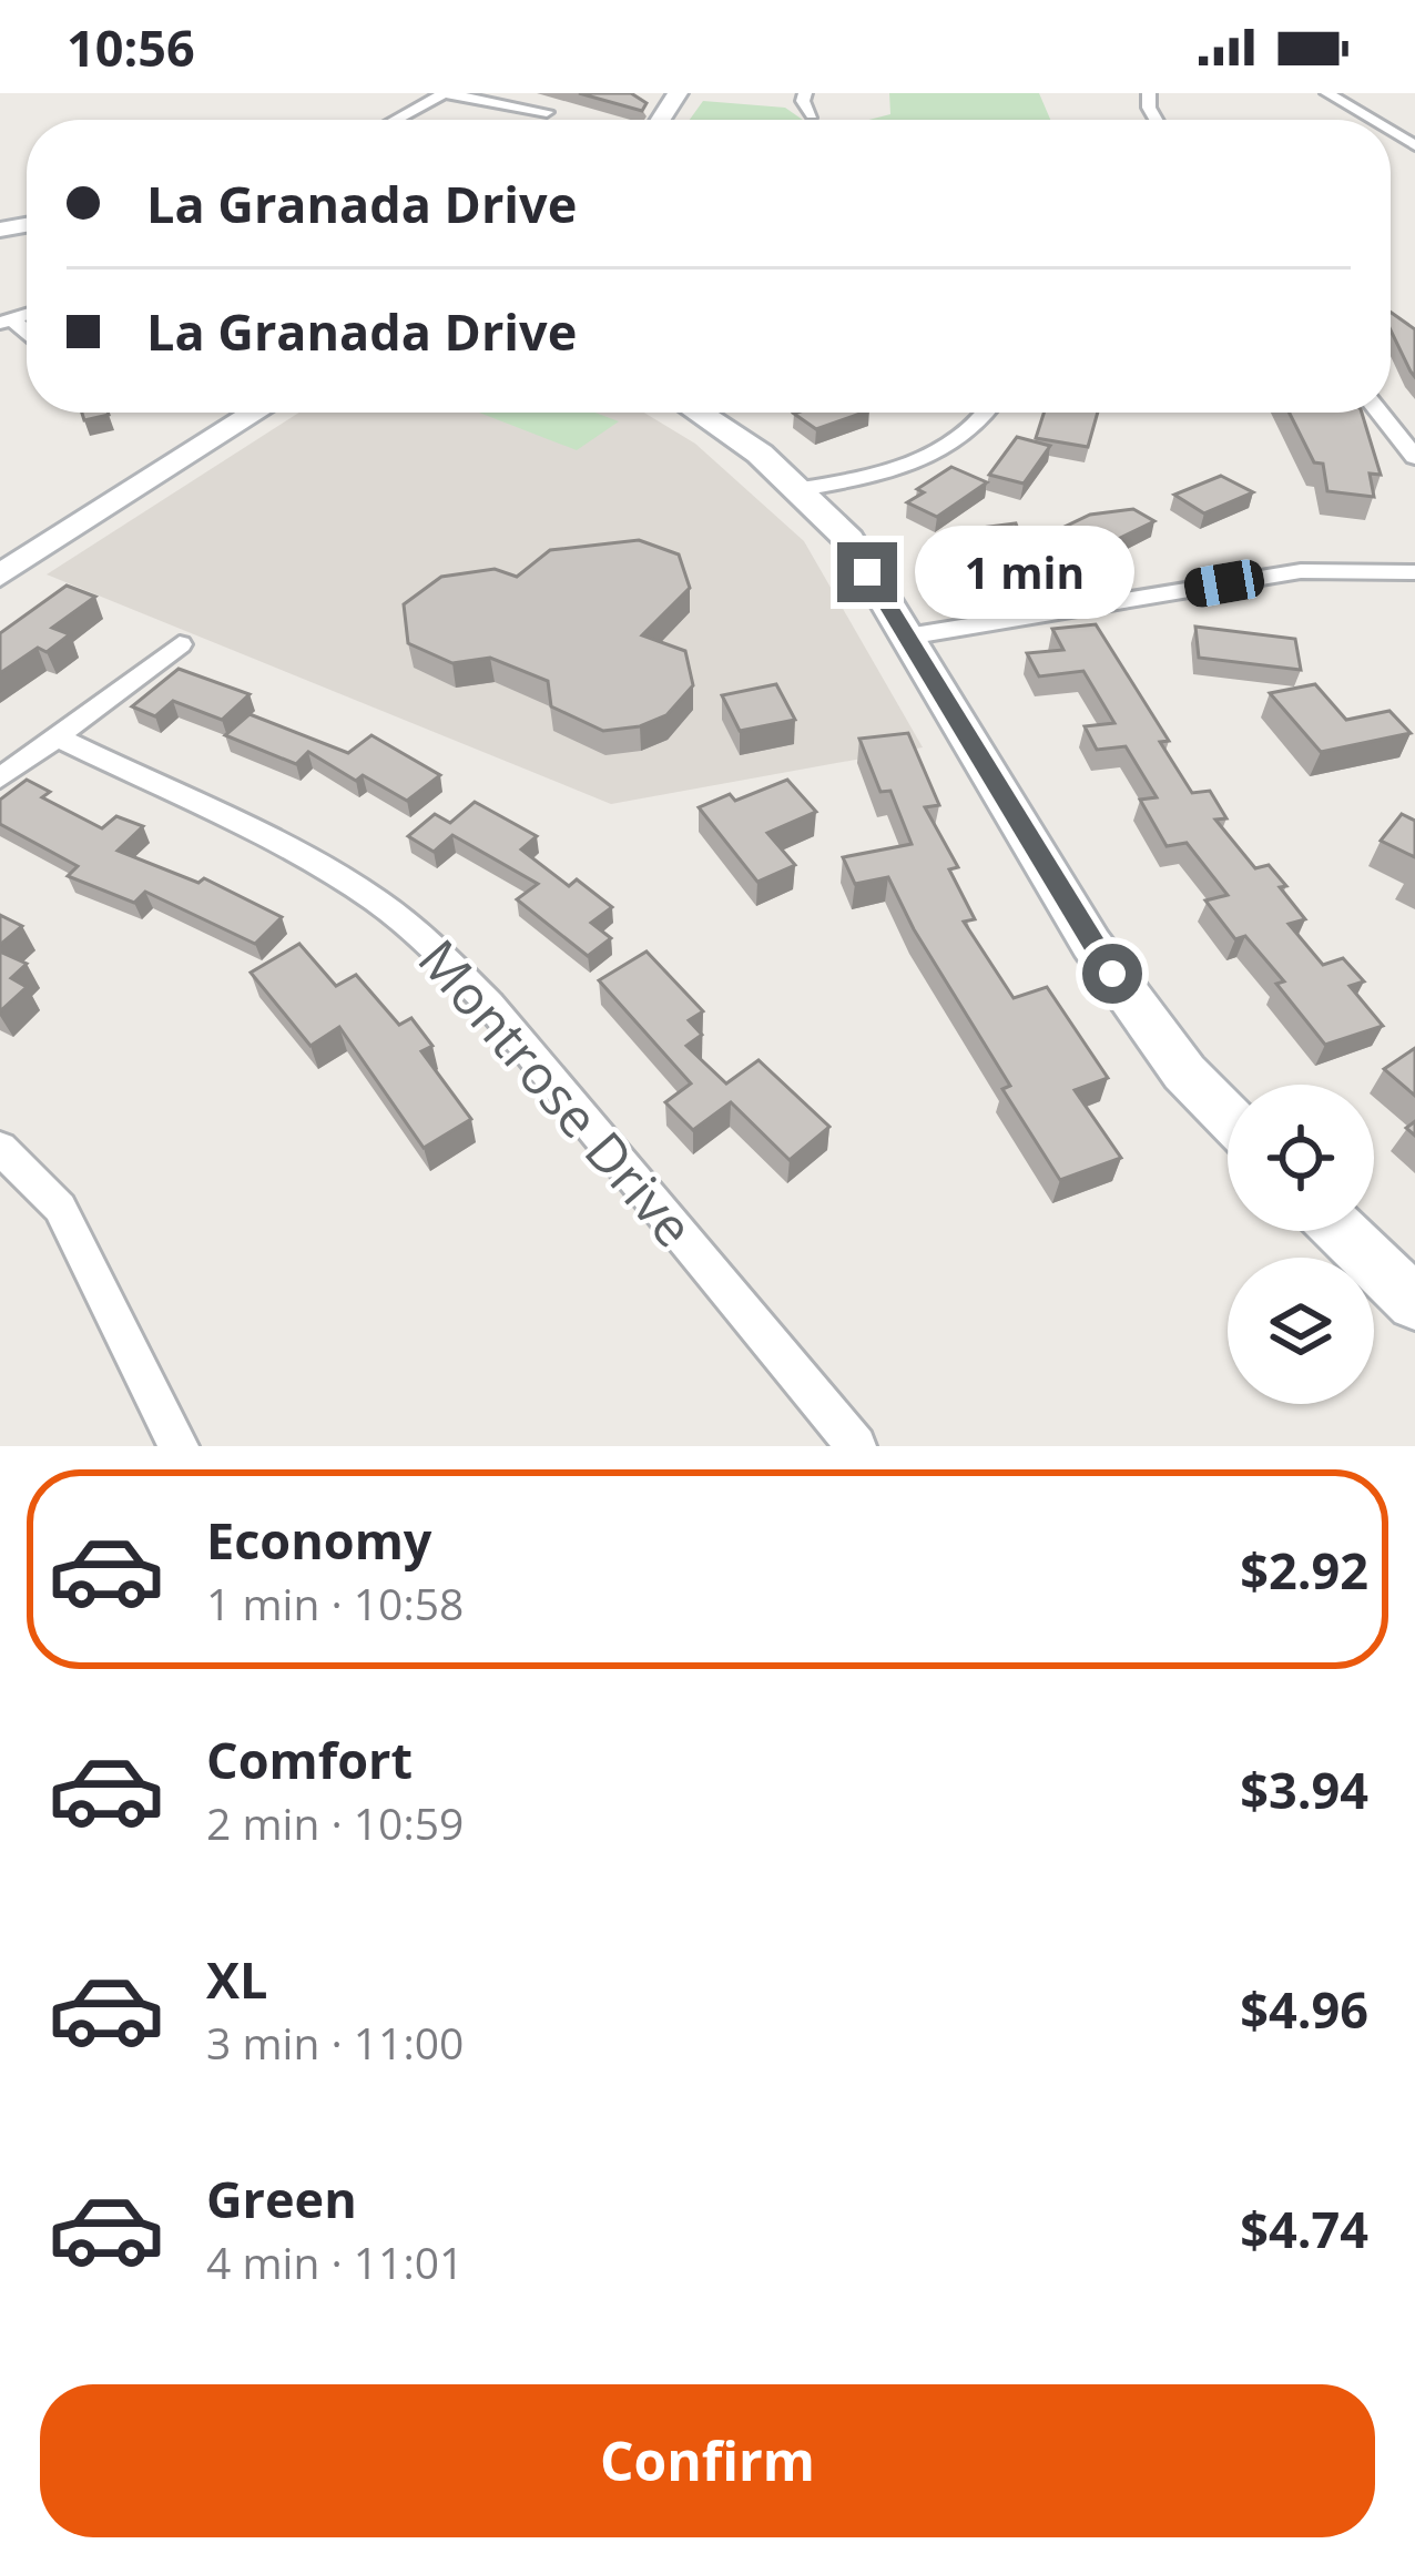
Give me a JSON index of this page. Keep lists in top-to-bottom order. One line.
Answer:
{"streets":{"street":["Montrose Drive"]},"page":{"status":"10:56","banner":["La Granada Drive","La Granada Drive"],"bubble":"1 min","list":[{"name":"Economy","note":"1 min · 10:58","value":"$2.92"},{"name":"Comfort","note":"2 min · 10:59","value":"$3.94"},{"name":"XL","note":"3 min · 11:00","value":"$4.96"},{"name":"Green","note":"4 min · 11:01","value":"$4.74"}],"buttons":"Confirm"}}
